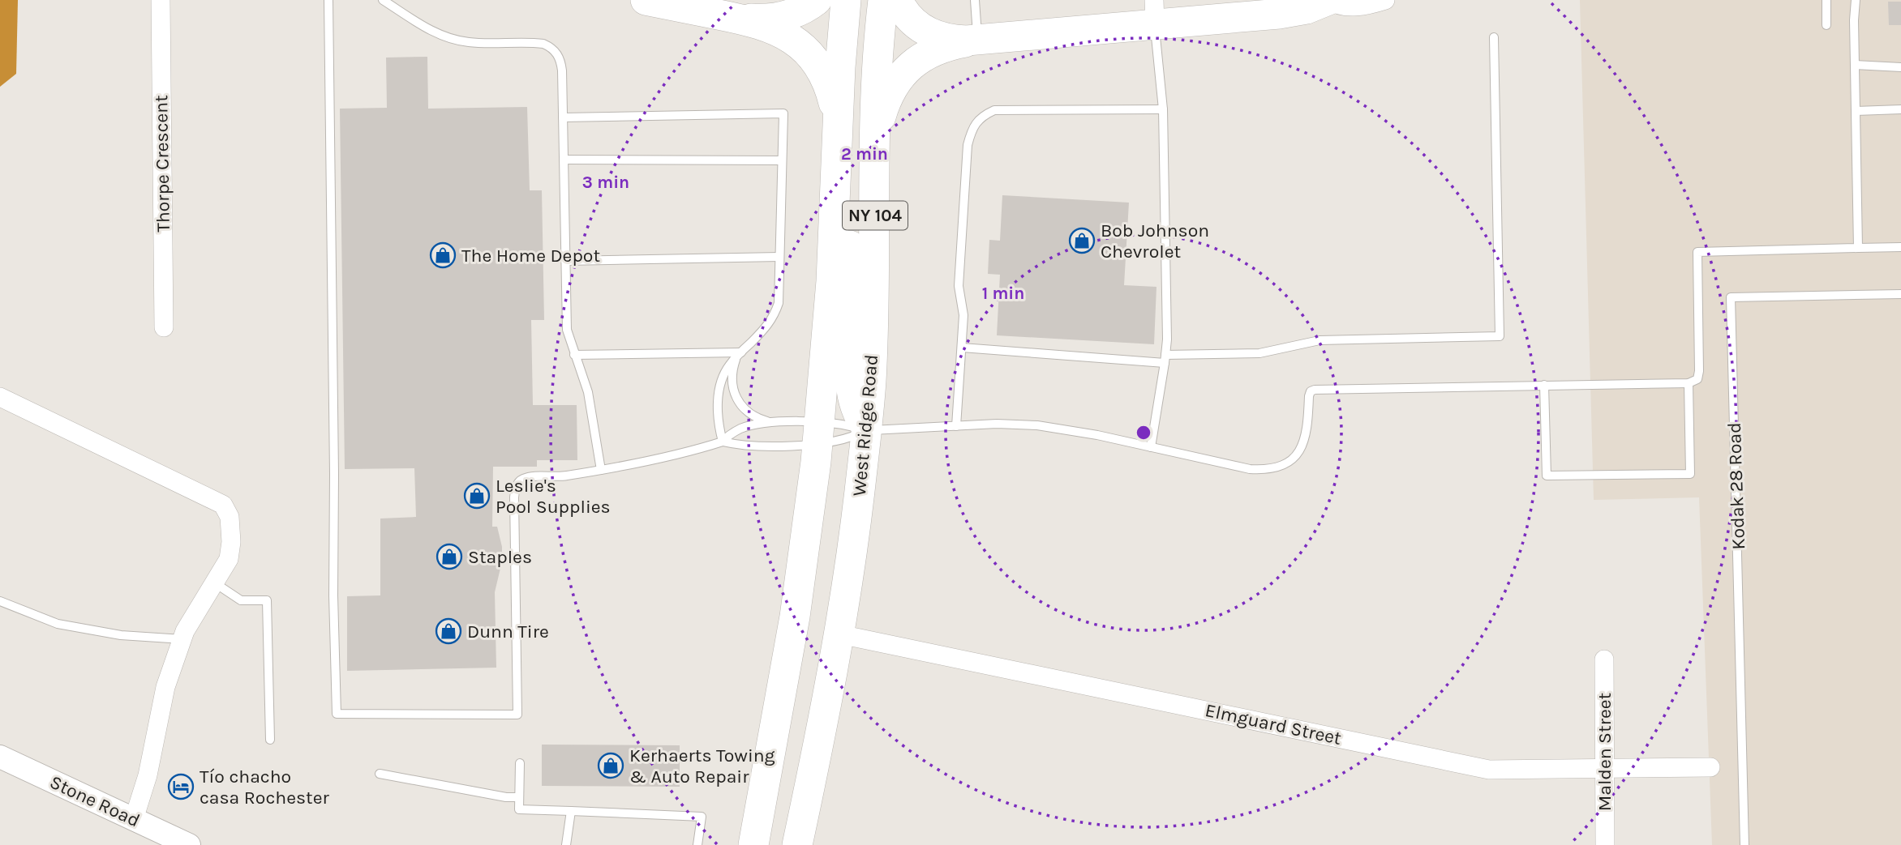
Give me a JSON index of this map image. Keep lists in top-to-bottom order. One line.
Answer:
{"streets":{"highway":["NY 104","West Ridge Road"],"street":["Thorpe Crescent","Elmguard Street","Malden Street","Stone Road"],"lane":["Kodak 28 Road"]},"crossings":[["West Ridge Road","Elmguard Street"],["Elmguard Street","Malden Street"]],"places":{"shop":["Bob Johnson Chevrolet","The Home Depot","Leslie's Pool Supplies","Staples","Dunn Tire","Kerhaerts Towing & Auto Repair"],"hotel":["Tío chacho casa Rochester"]},"rings":["2 min","3 min","1 min"]}
